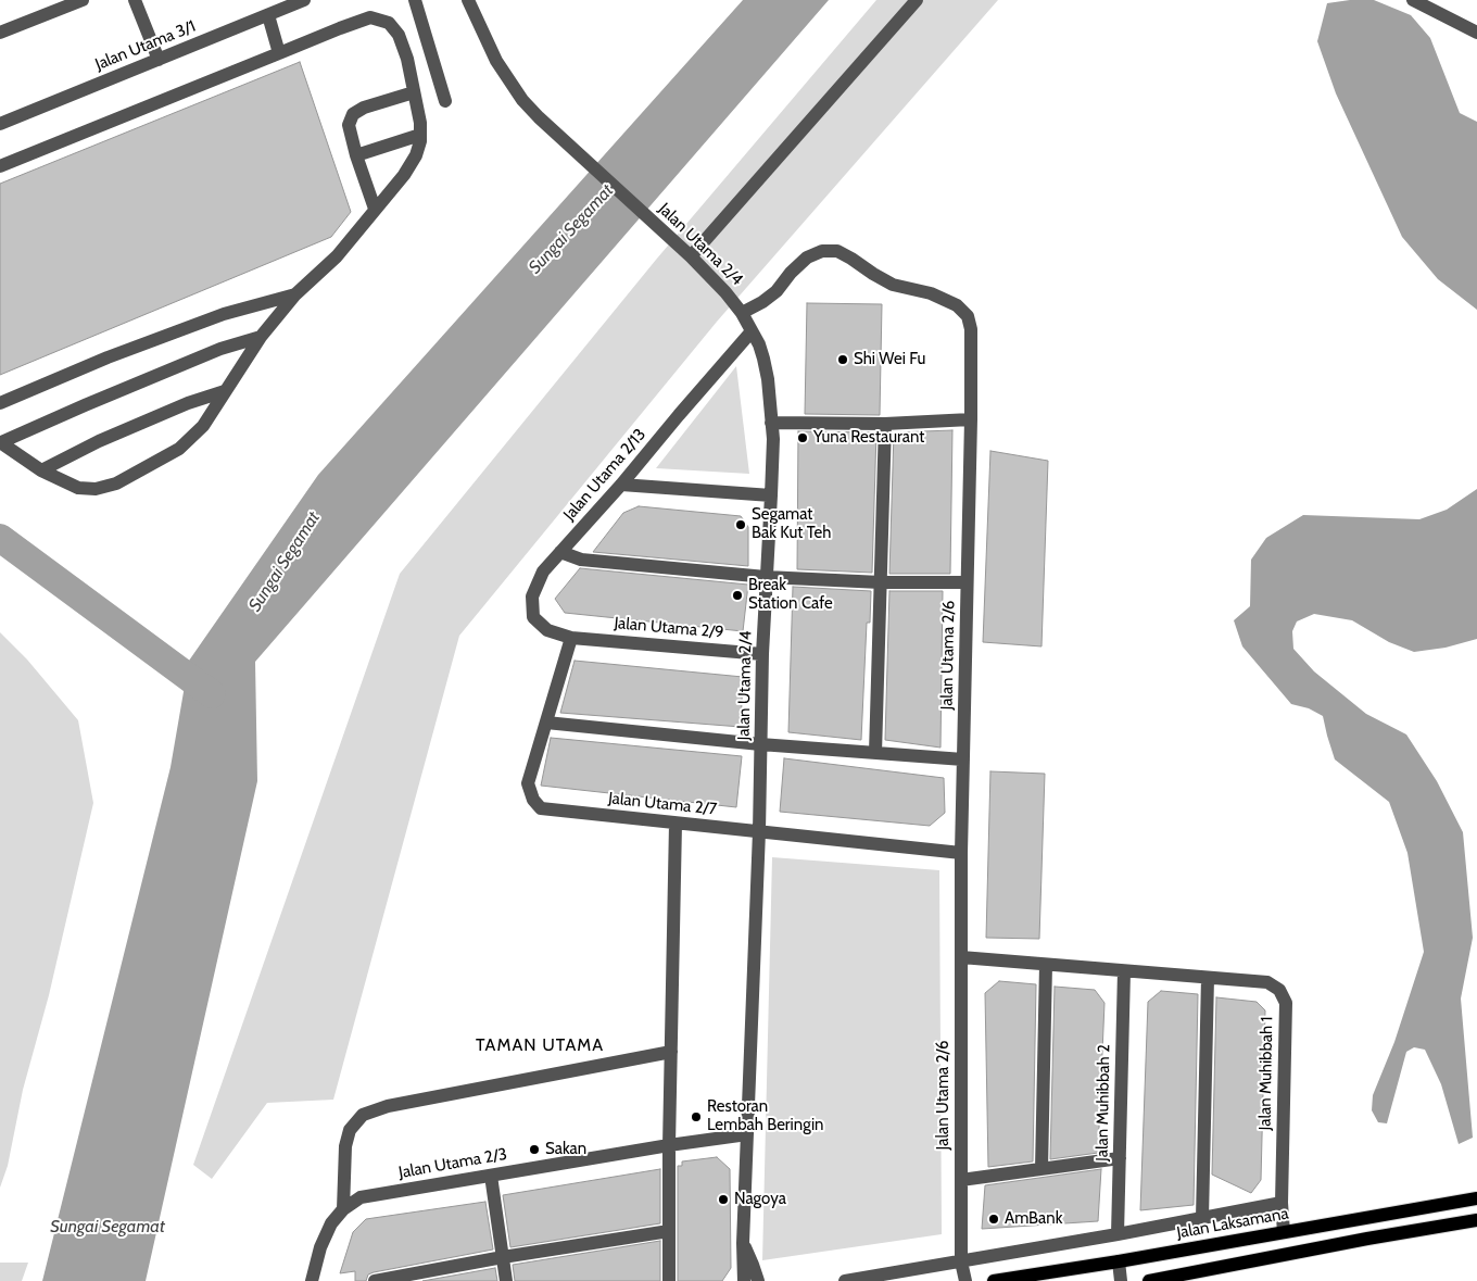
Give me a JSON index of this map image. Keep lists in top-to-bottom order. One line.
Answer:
{"streets":{"main road":["Jalan Laksamana"],"street":["Jalan Utama 3/1","Jalan Utama 2/4","Jalan Utama 2/13","Jalan Utama 2/9","Jalan Utama 2/6","Jalan Utama 2/7","Jalan Muhibbah 1","Jalan Muhibbah 2","Jalan Utama 2/3"]},"crossings":[["Jalan Utama 2/4","Jalan Utama 2/13"],["Jalan Utama 2/4","Jalan Utama 2/9"],["Jalan Utama 2/4","Jalan Utama 2/6"],["Jalan Utama 2/4","Jalan Utama 2/7"],["Jalan Utama 2/4","Jalan Utama 2/3"],["Jalan Utama 2/13","Jalan Utama 2/9"],["Jalan Utama 2/13","Jalan Utama 2/7"],["Jalan Utama 2/9","Jalan Utama 2/7"],["Jalan Utama 2/6","Jalan Utama 2/7"],["Jalan Utama 2/6","Jalan Muhibbah 1"],["Jalan Muhibbah 1","Jalan Muhibbah 2"],["Jalan Muhibbah 1","Jalan Laksamana"]],"districts":["TAMAN UTAMA"],"water":["Sungai Segamat"],"places":["Shi Wei Fu","Yuna Restaurant","Segamat Bak Kut Teh","Break Station Cafe","Restoran Lembah Beringin","Sakan","Nagoya","AmBank"]}
